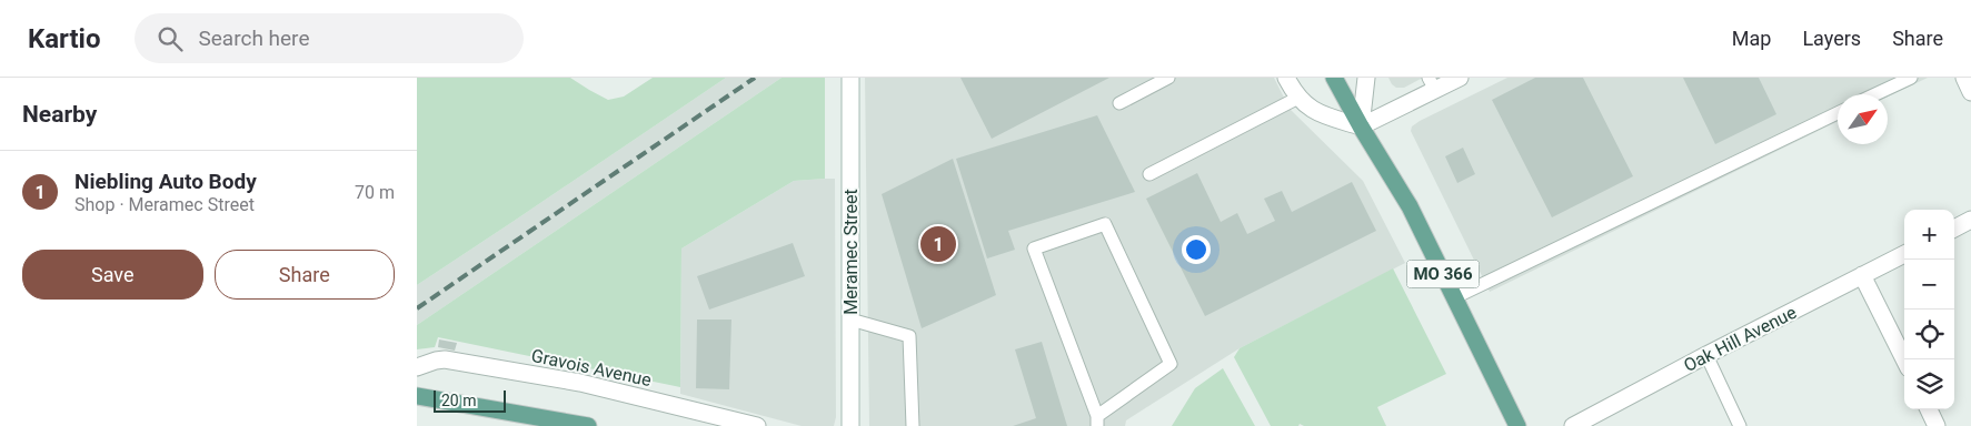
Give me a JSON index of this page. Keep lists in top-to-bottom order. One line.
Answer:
{"streets":{"main road":["MO 366"],"street":["Meramec Street","Oak Hill Avenue","Gravois Avenue"]},"scale_bar":"20 m","north":"top right","page":{"header":"Kartio","search":"Search here","nav":["Map","Layers","Share"],"heading":"Nearby","list":[{"mark":"1","name":"Niebling Auto Body","note":"Shop · Meramec Street","value":"70 m"}],"map_buttons":["+","−"],"pins":"1","buttons":["Save","Share"],"scale":"20 m"}}
